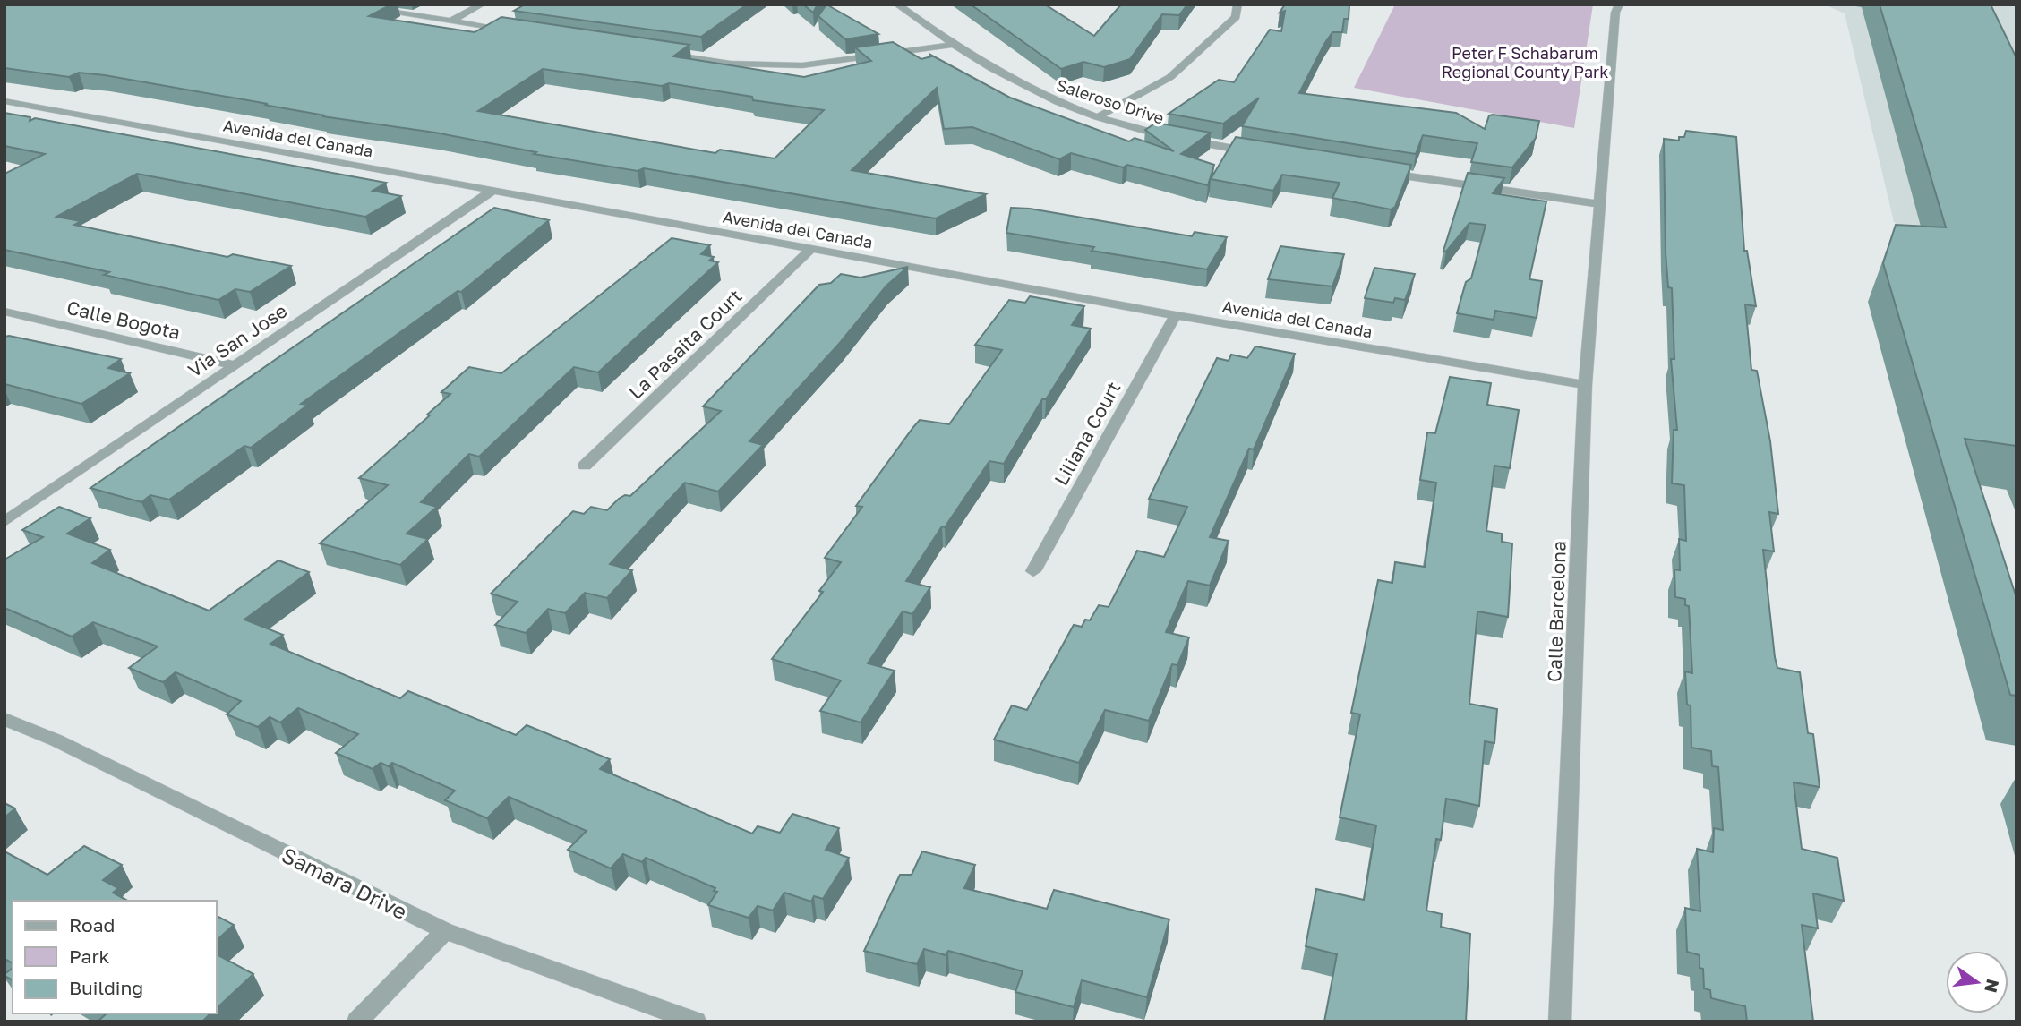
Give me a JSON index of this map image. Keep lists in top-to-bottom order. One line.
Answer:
{"streets":{"street":["Saleroso Drive","Avenida del Canada","Calle Bogota","Via San Jose","La Pasaita Court","Liliana Court","Calle Barcelona","Samara Drive"]},"crossings":[["Avenida del Canada","Via San Jose"],["Avenida del Canada","La Pasaita Court"],["Avenida del Canada","Liliana Court"],["Avenida del Canada","Calle Barcelona"],["Calle Bogota","Via San Jose"]],"parks":["Peter F Schabarum Regional County Park"],"legend":["Road","Park","Building"],"north":"right"}
